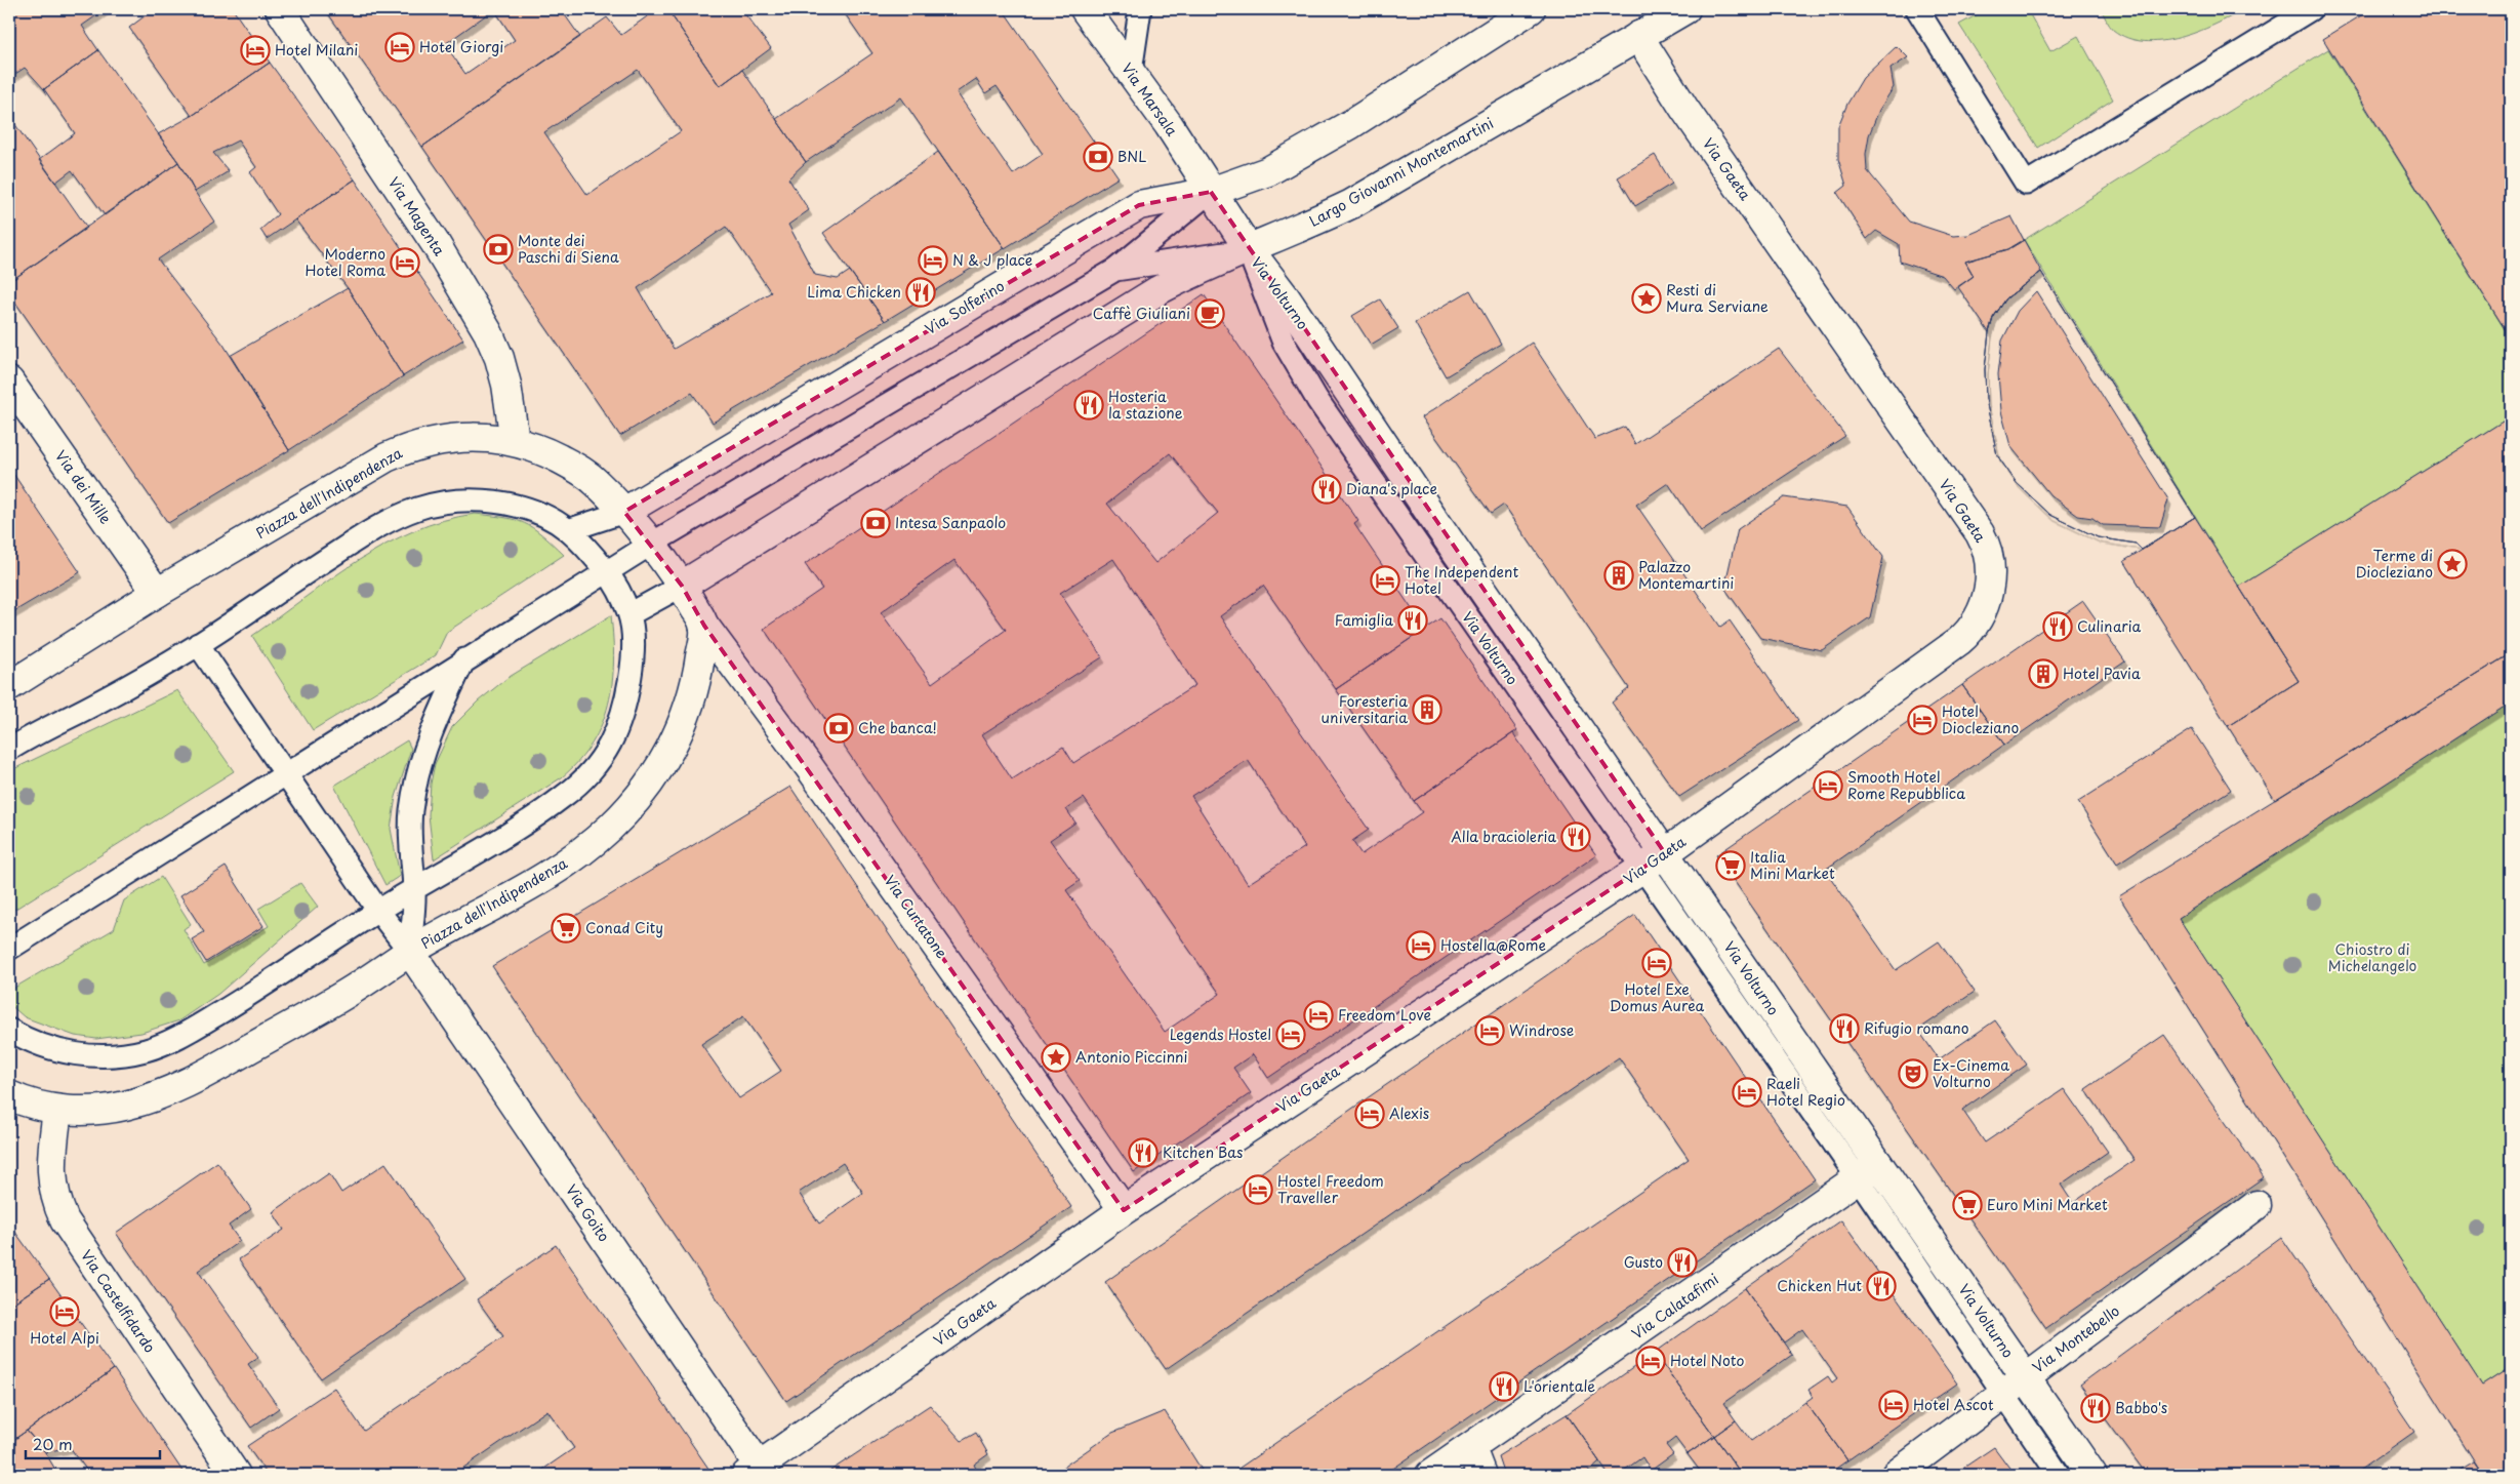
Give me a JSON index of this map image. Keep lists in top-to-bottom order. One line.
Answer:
{"streets":{"street":["Via Marsala","Via Gaeta","Largo Giovanni Montemartini","Via Magenta","Via Volturno","Via Solferino","Via dei Mille","Piazza dell'Indipendenza","Via Curtatone","Via Goito","Via Castelfidardo","Via Calatafimi","Via Montebello"]},"crossings":[["Via Marsala","Via Solferino"],["Via Gaeta","Largo Giovanni Montemartini"],["Via Gaeta","Via Volturno"],["Via Gaeta","Via Curtatone"],["Via Gaeta","Via Goito"],["Largo Giovanni Montemartini","Via Volturno"],["Via Magenta","Piazza dell'Indipendenza"],["Via Volturno","Via Calatafimi"],["Via Volturno","Via Montebello"],["Via Solferino","Piazza dell'Indipendenza"],["Via dei Mille","Piazza dell'Indipendenza"],["Piazza dell'Indipendenza","Via Curtatone"],["Piazza dell'Indipendenza","Via Goito"],["Piazza dell'Indipendenza","Via Castelfidardo"]],"parks":["Chiostro di Michelangelo"],"places":{"hotel":["Hotel Giorgi","Hotel Milani","N & J place","Moderno Hotel Roma","The Independent Hotel","Hotel Diocleziano","Smooth Hotel Rome Repubblica","Hostella@Rome","Hotel Exe Domus Aurea","Freedom Love","Windrose","Legends Hostel","Raeli Hotel Regio","Alexis","Hostel Freedom Traveller","Hotel Alpi","Hotel Noto","Hotel Ascot"],"bank":["BNL","Monte dei Paschi di Siena","Intesa Sanpaolo","Che banca!"],"restaurant":["Lima Chicken","Hosteria la stazione","Diana's place","Famiglia","Culinaria","Alla bracioleria","Rifugio romano","Kitchen Bas","Gusto","Chicken Hut","L'orientale","Babbo's"],"place":["Resti di Mura Serviane","Terme di Diocleziano","Antonio Piccinni"],"cafe":["Caffè Giuliani"],"building":["Palazzo Montemartini","Hotel Pavia","Foresteria universitaria"],"supermarket":["Italia Mini Market","Conad City","Euro Mini Market"],"theatre":["Ex-Cinema Volturno"]},"scale_bar":"20 m"}
